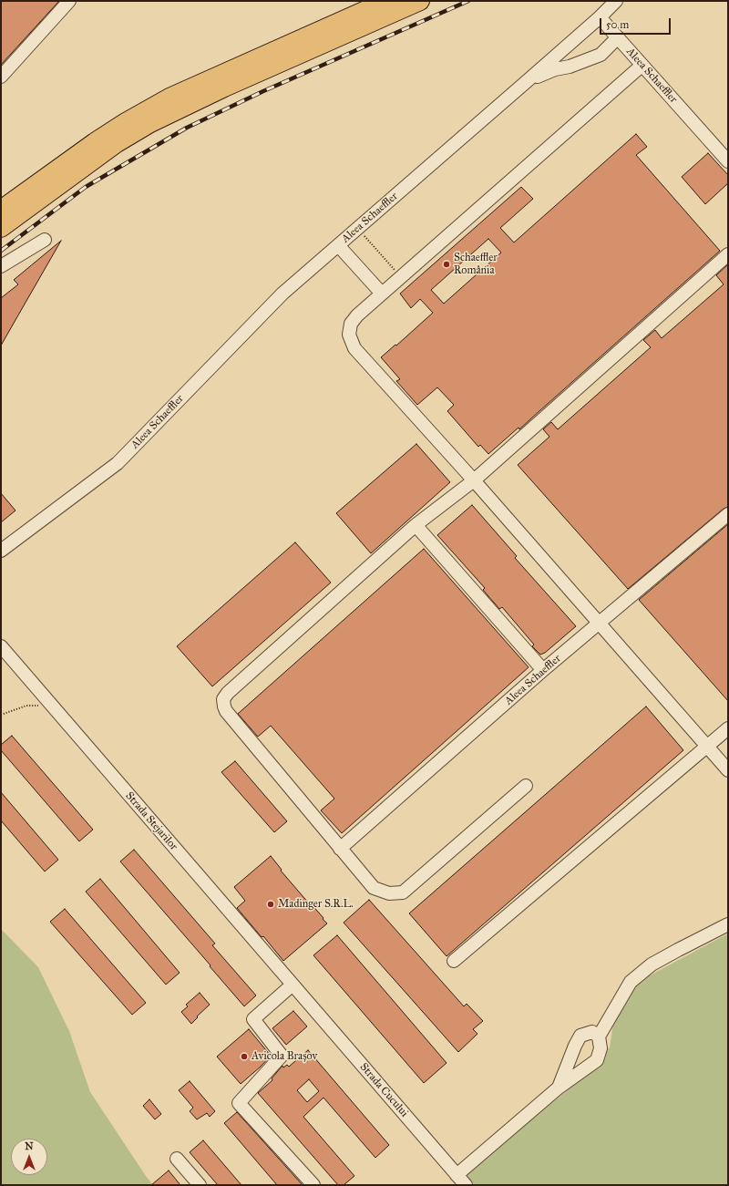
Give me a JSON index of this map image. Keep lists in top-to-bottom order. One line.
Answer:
{"streets":{"street":["Aleea Schaeffler","Strada Stejarilor","Strada Cucului"]},"crossings":[["Strada Stejarilor","Strada Cucului"]],"places":["Schaeffler România","Madinger S.R.L.","Avicola Brașov"],"scale_bar":"50 m","north":"top"}
